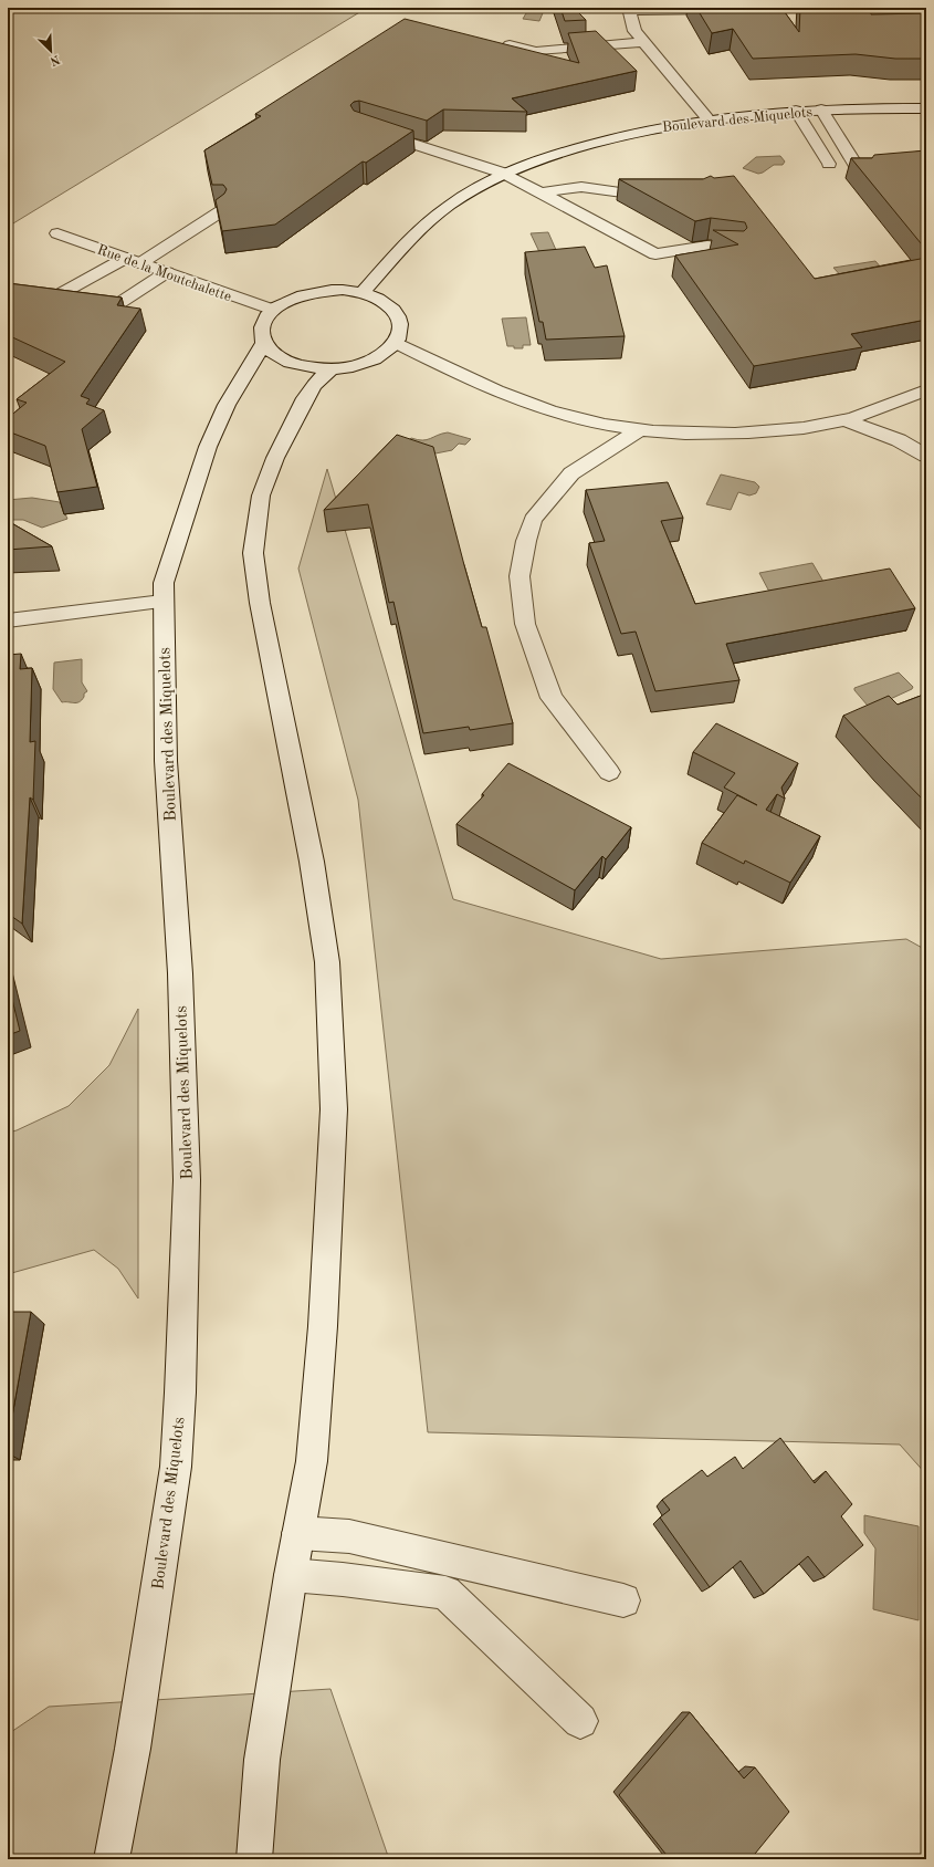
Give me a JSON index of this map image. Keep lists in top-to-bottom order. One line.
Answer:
{"streets":{"main road":["Boulevard des Miquelots","Rue de la Moutchalette"]},"crossings":[["Boulevard des Miquelots","Rue de la Moutchalette"]],"north":"bottom right"}
